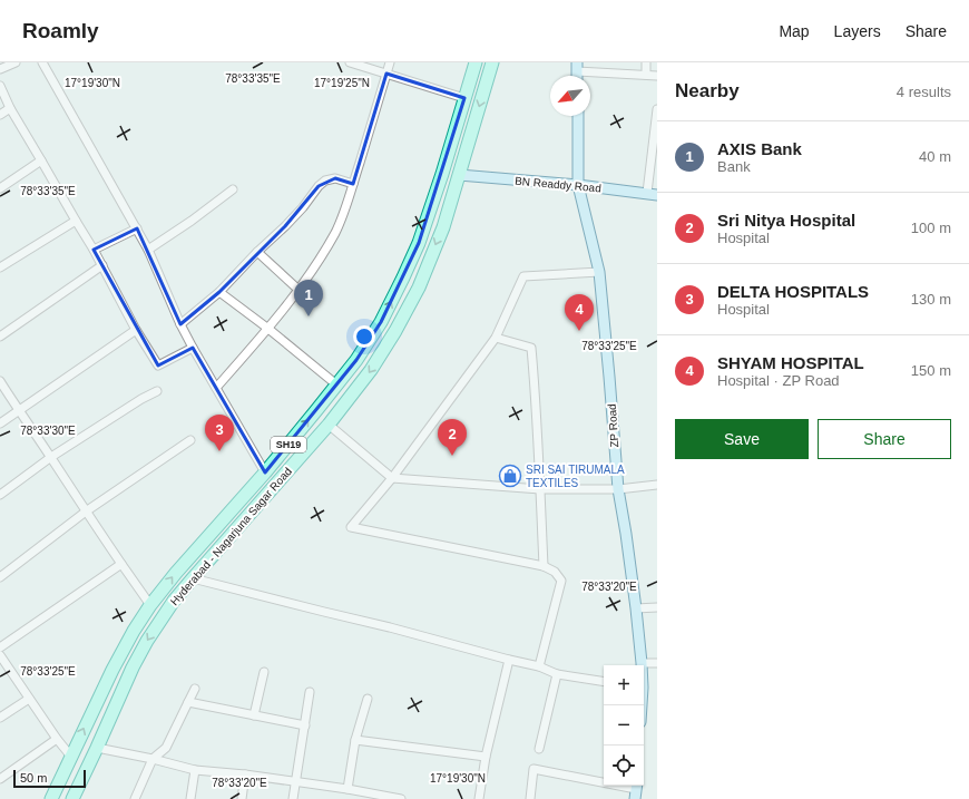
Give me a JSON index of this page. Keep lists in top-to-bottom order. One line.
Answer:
{"streets":{"main road":["SH19","Hyderabad - Nagarjuna Sagar Road"],"street":["BN Readdy Road","ZP Road"]},"crossings":[["BN Readdy Road","ZP Road"],["BN Readdy Road","Hyderabad - Nagarjuna Sagar Road"]],"places":{"shop":["SRI SAI TIRUMALA TEXTILES"]},"scale_bar":"50 m","north":"bottom left","page":{"header":"Roamly","nav":["Map","Layers","Share"],"heading":["Nearby","4 results"],"list":[{"mark":"1","name":"AXIS Bank","note":"Bank","value":"40 m"},{"mark":"2","name":"Sri Nitya Hospital","note":"Hospital","value":"100 m"},{"mark":"3","name":"DELTA HOSPITALS","note":"Hospital","value":"130 m"},{"mark":"4","name":"SHYAM HOSPITAL","note":"Hospital · ZP Road","value":"150 m"}],"pins":["1","4","3","2"],"buttons":["Save","Share"],"map_buttons":["+","−"],"scale":"50 m"},"coordinates":["78°33'35\"E","17°19'30\"N","17°19'25\"N","78°33'25\"E","78°33'30\"E","78°33'20\"E"]}
